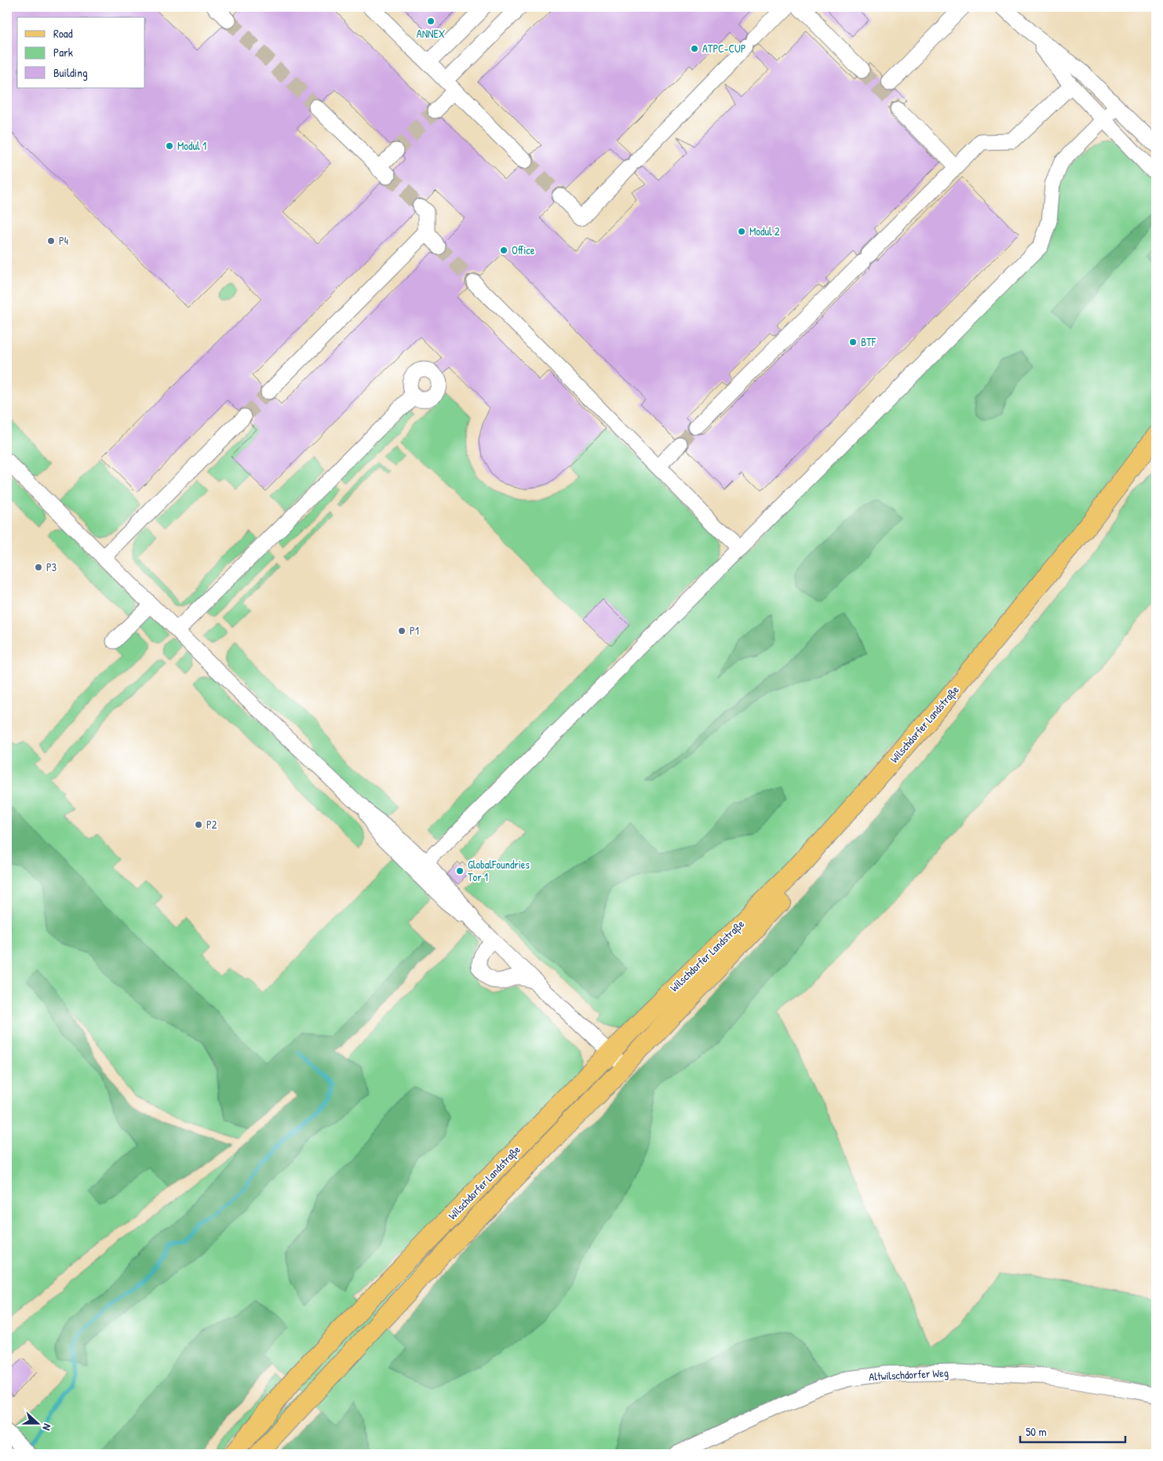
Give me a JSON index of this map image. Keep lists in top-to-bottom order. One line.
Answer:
{"streets":{"main road":["Wilschdorfer Landstraße"],"street":["Altwilschdorfer Weg"]},"places":["ANNEX","ATPC-CUP","Modul 1","Modul 2","P4","Office","BTF","P3","P1","P2","GlobalFoundries Tor 1"],"legend":["Road","Park","Building"],"scale_bar":"50 m","north":"right"}
